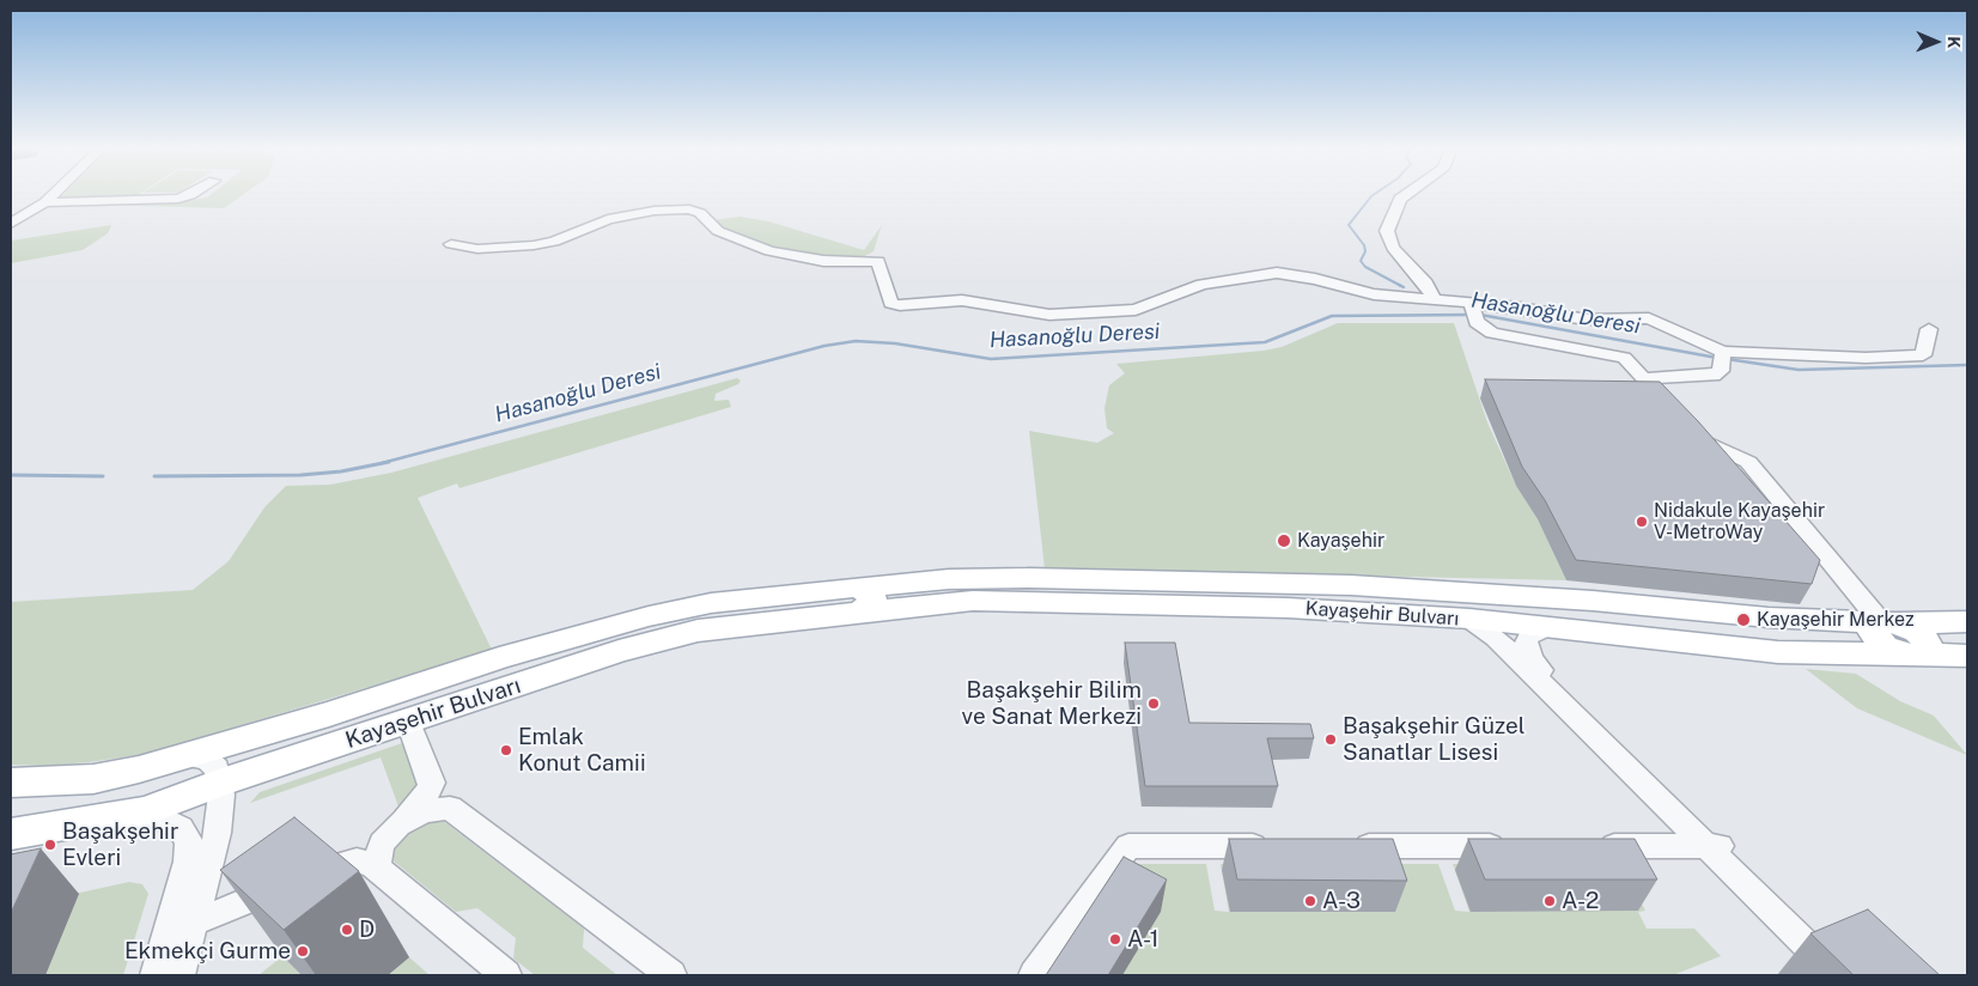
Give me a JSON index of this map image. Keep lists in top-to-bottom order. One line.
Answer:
{"streets":{"main road":["Kayaşehir Bulvarı"]},"water":["Hasanoğlu Deresi"],"places":["Nidakule Kayaşehir V-MetroWay","Kayaşehir","Kayaşehir Merkez","Başakşehir Bilim ve Sanat Merkezi","Başakşehir Güzel Sanatlar Lisesi","Emlak Konut Camii","Başakşehir Evleri","A-3","A-2","D","A-1","Ekmekçi Gurme"],"north":"right"}
